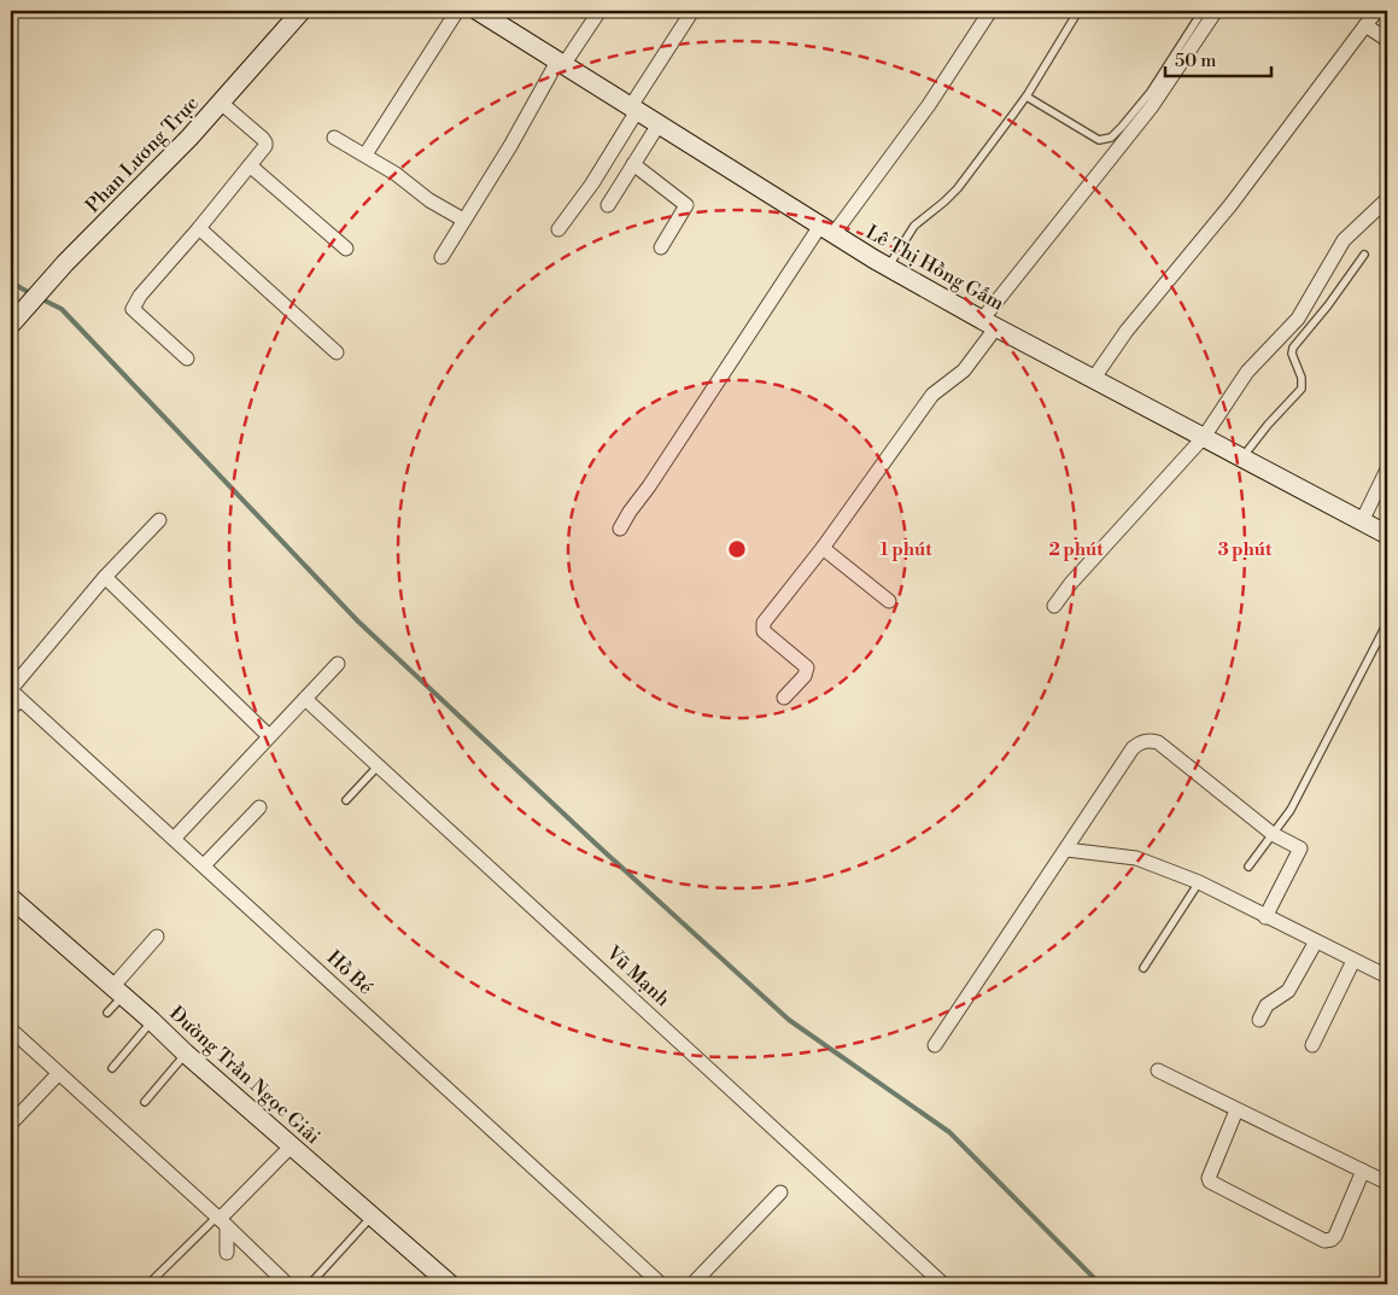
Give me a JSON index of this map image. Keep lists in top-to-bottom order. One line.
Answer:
{"streets":{"main road":["Phan Lương Trực","Lê Thị Hồng Gấm","Đường Trần Ngọc Giải"],"street":["Hồ Bé","Vũ Mạnh"]},"scale_bar":"50 m","rings":["1 phút","2 phút","3 phút"]}
